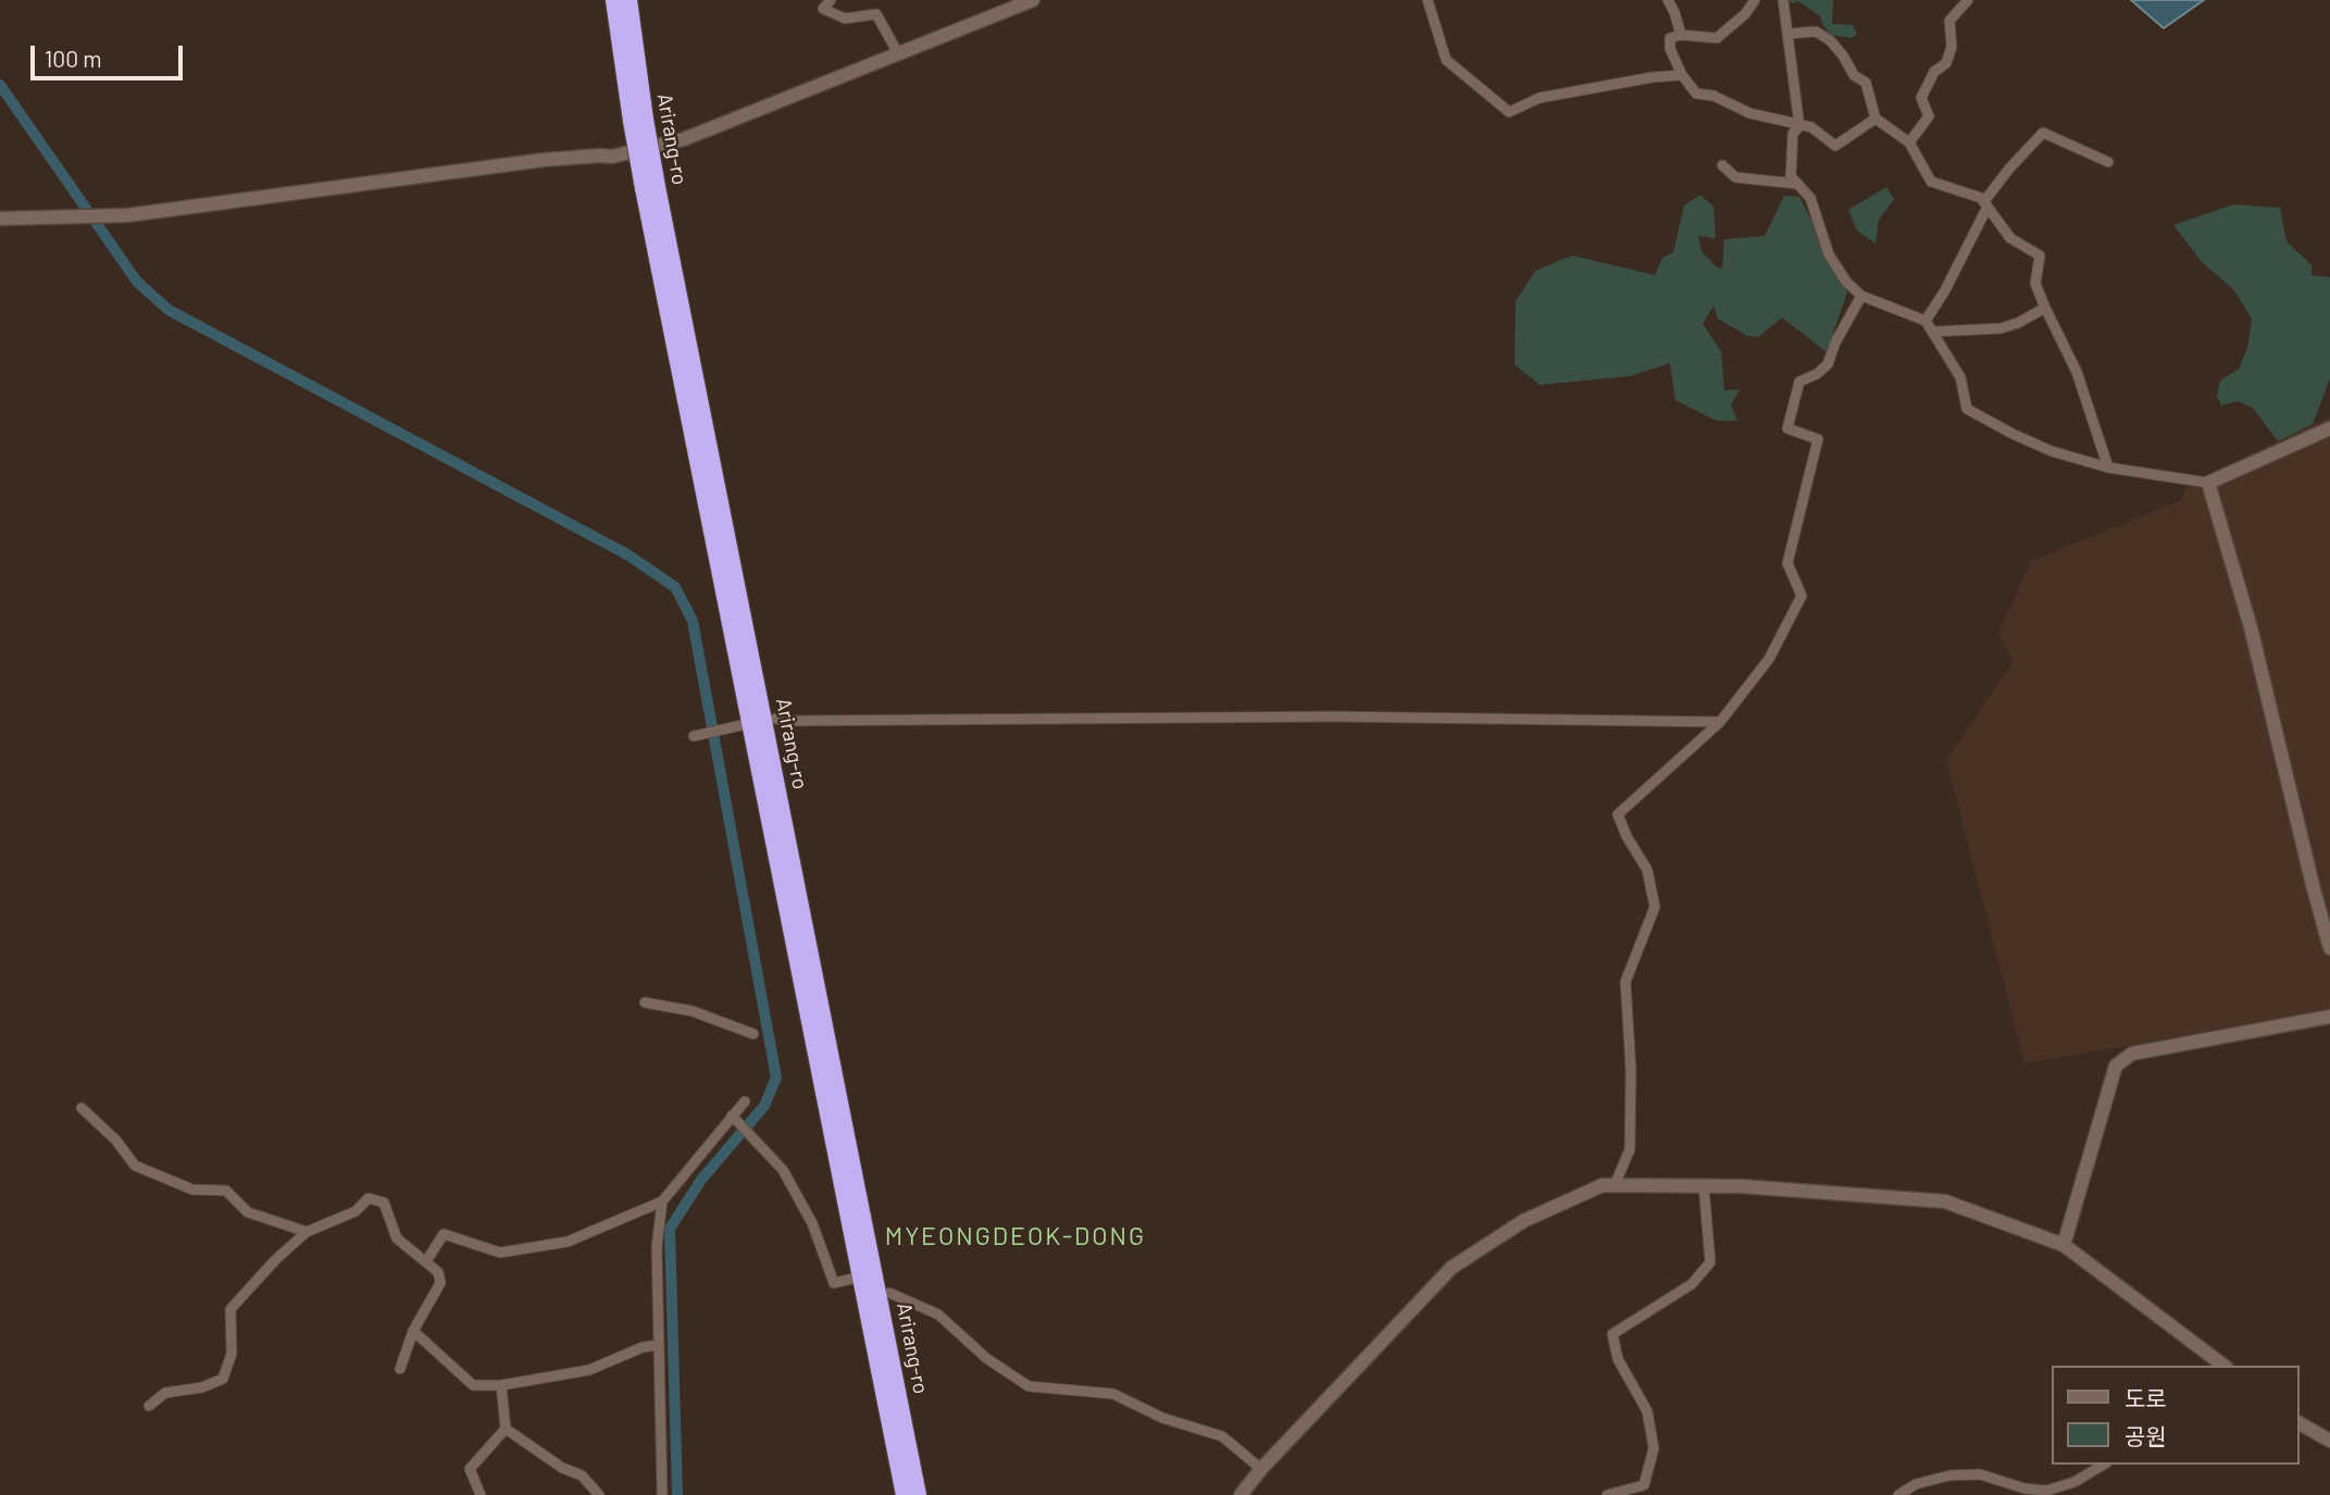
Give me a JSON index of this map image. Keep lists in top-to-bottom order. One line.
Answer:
{"streets":{"highway":["Arirang-ro"]},"districts":["MYEONGDEOK-DONG"],"legend":["도로","공원"],"scale_bar":"100 m"}
